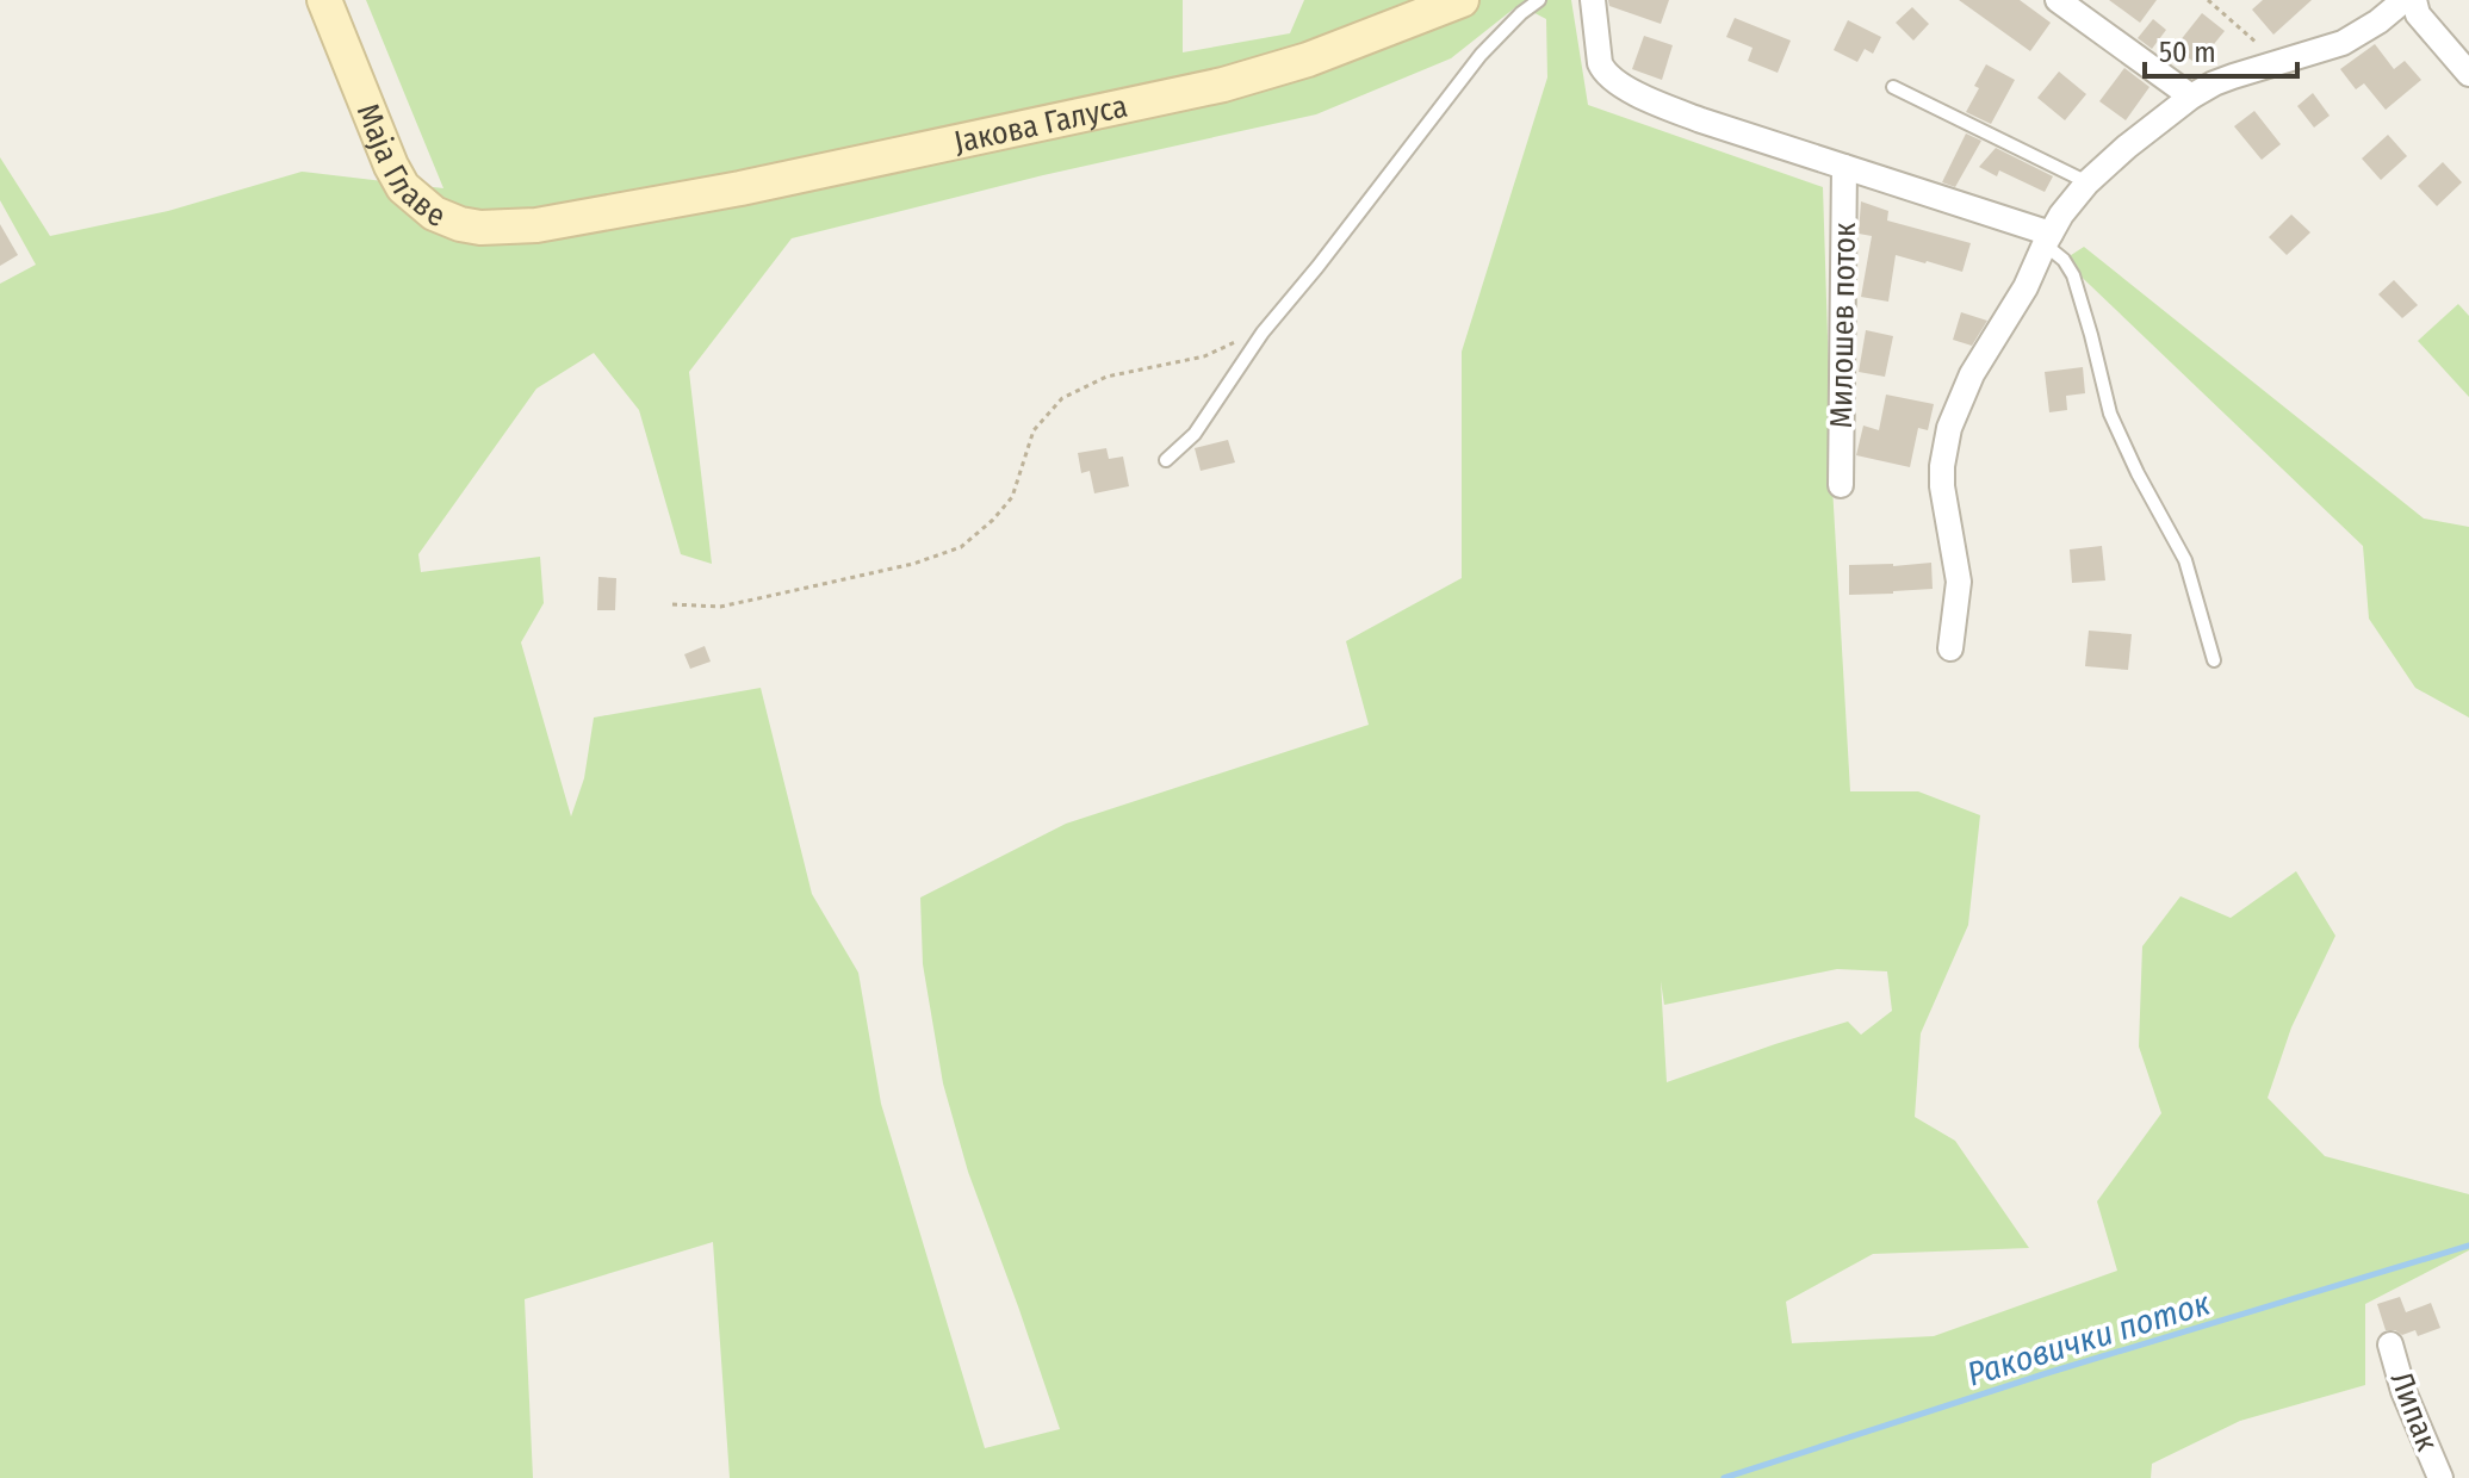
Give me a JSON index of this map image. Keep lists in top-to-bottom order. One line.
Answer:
{"streets":{"street":["Јакова Галуса","Маја Главе","Милошев поток","Липак"]},"crossings":[["Јакова Галуса","Маја Главе"]],"water":["Раковички поток"],"scale_bar":"50 m"}
